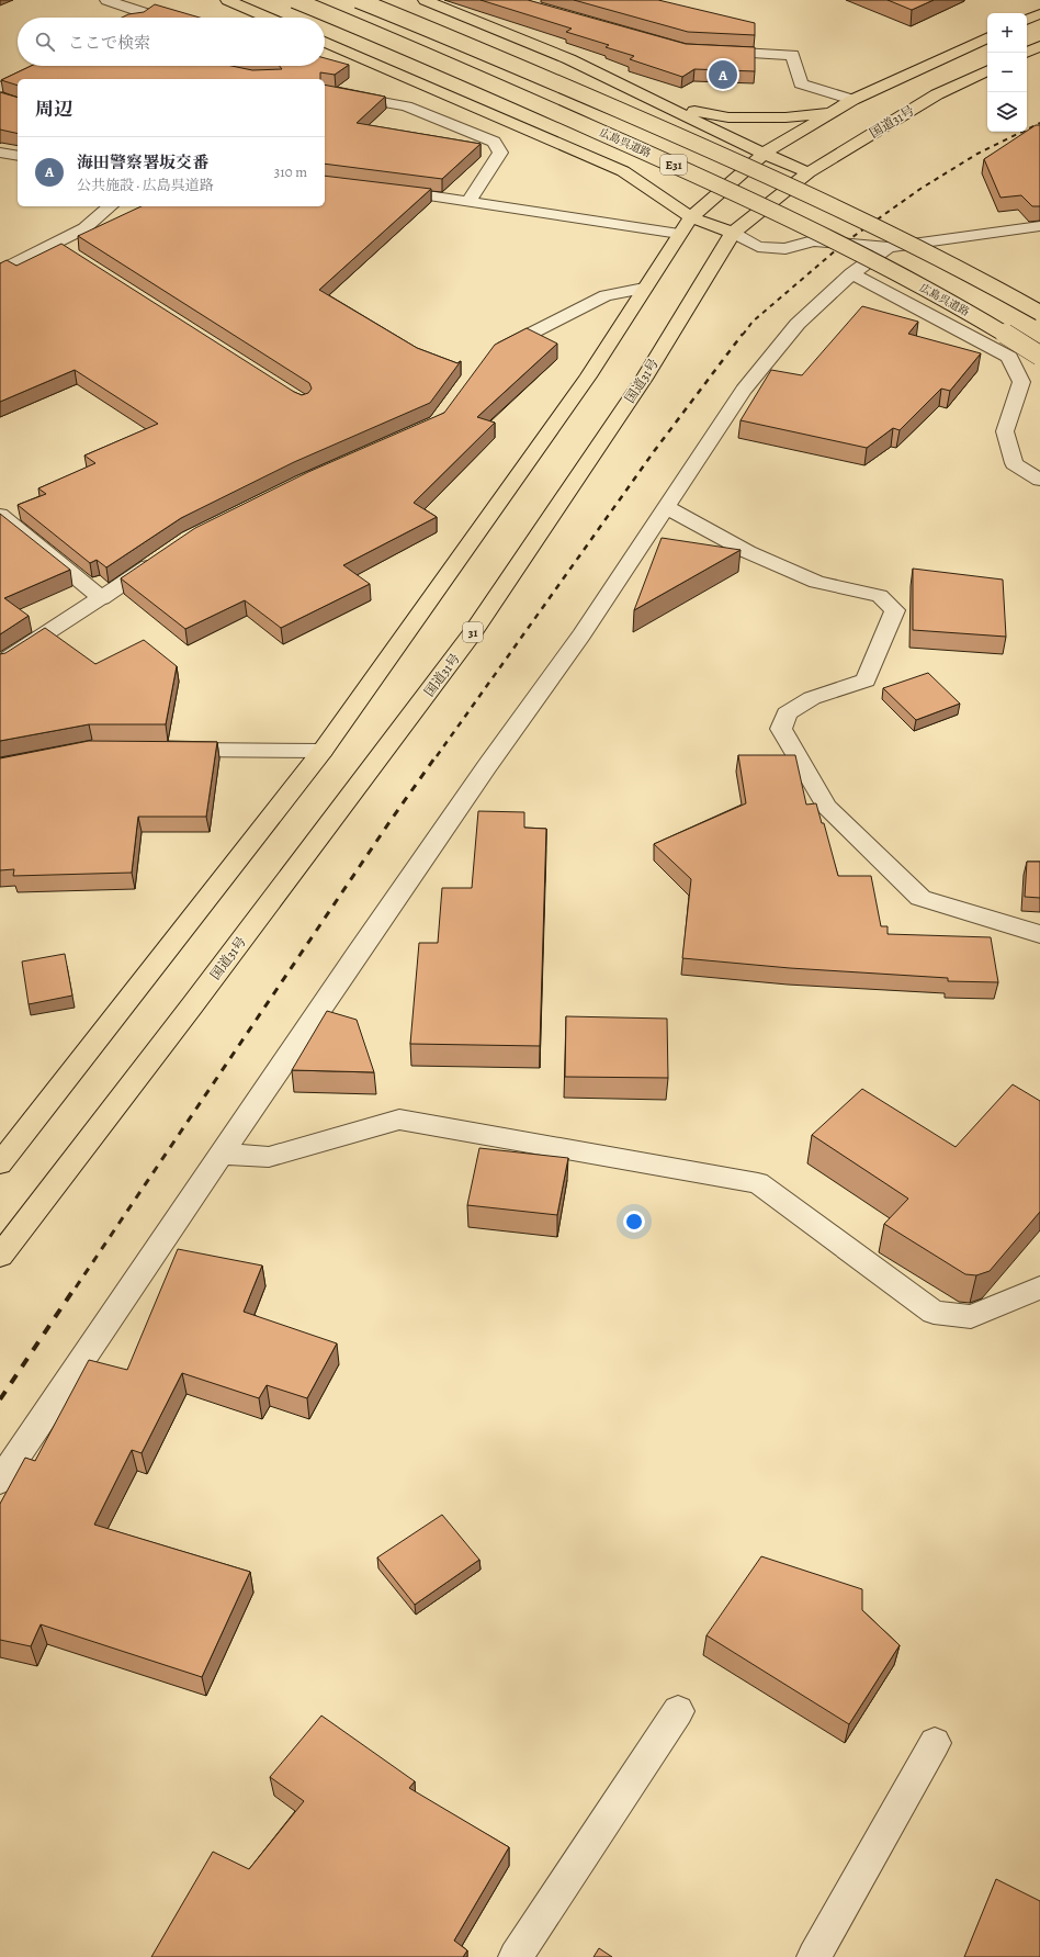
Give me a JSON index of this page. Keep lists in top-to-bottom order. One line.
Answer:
{"streets":{"highway":["国道31号","広島呉道路","E31","31"]},"page":{"map_buttons":["+","−"],"search":"ここで検索","pins":"A","heading":"周辺","list":[{"mark":"A","name":"海田警察署坂交番","note":"公共施設 · 広島呉道路","value":"310 m"}]}}
